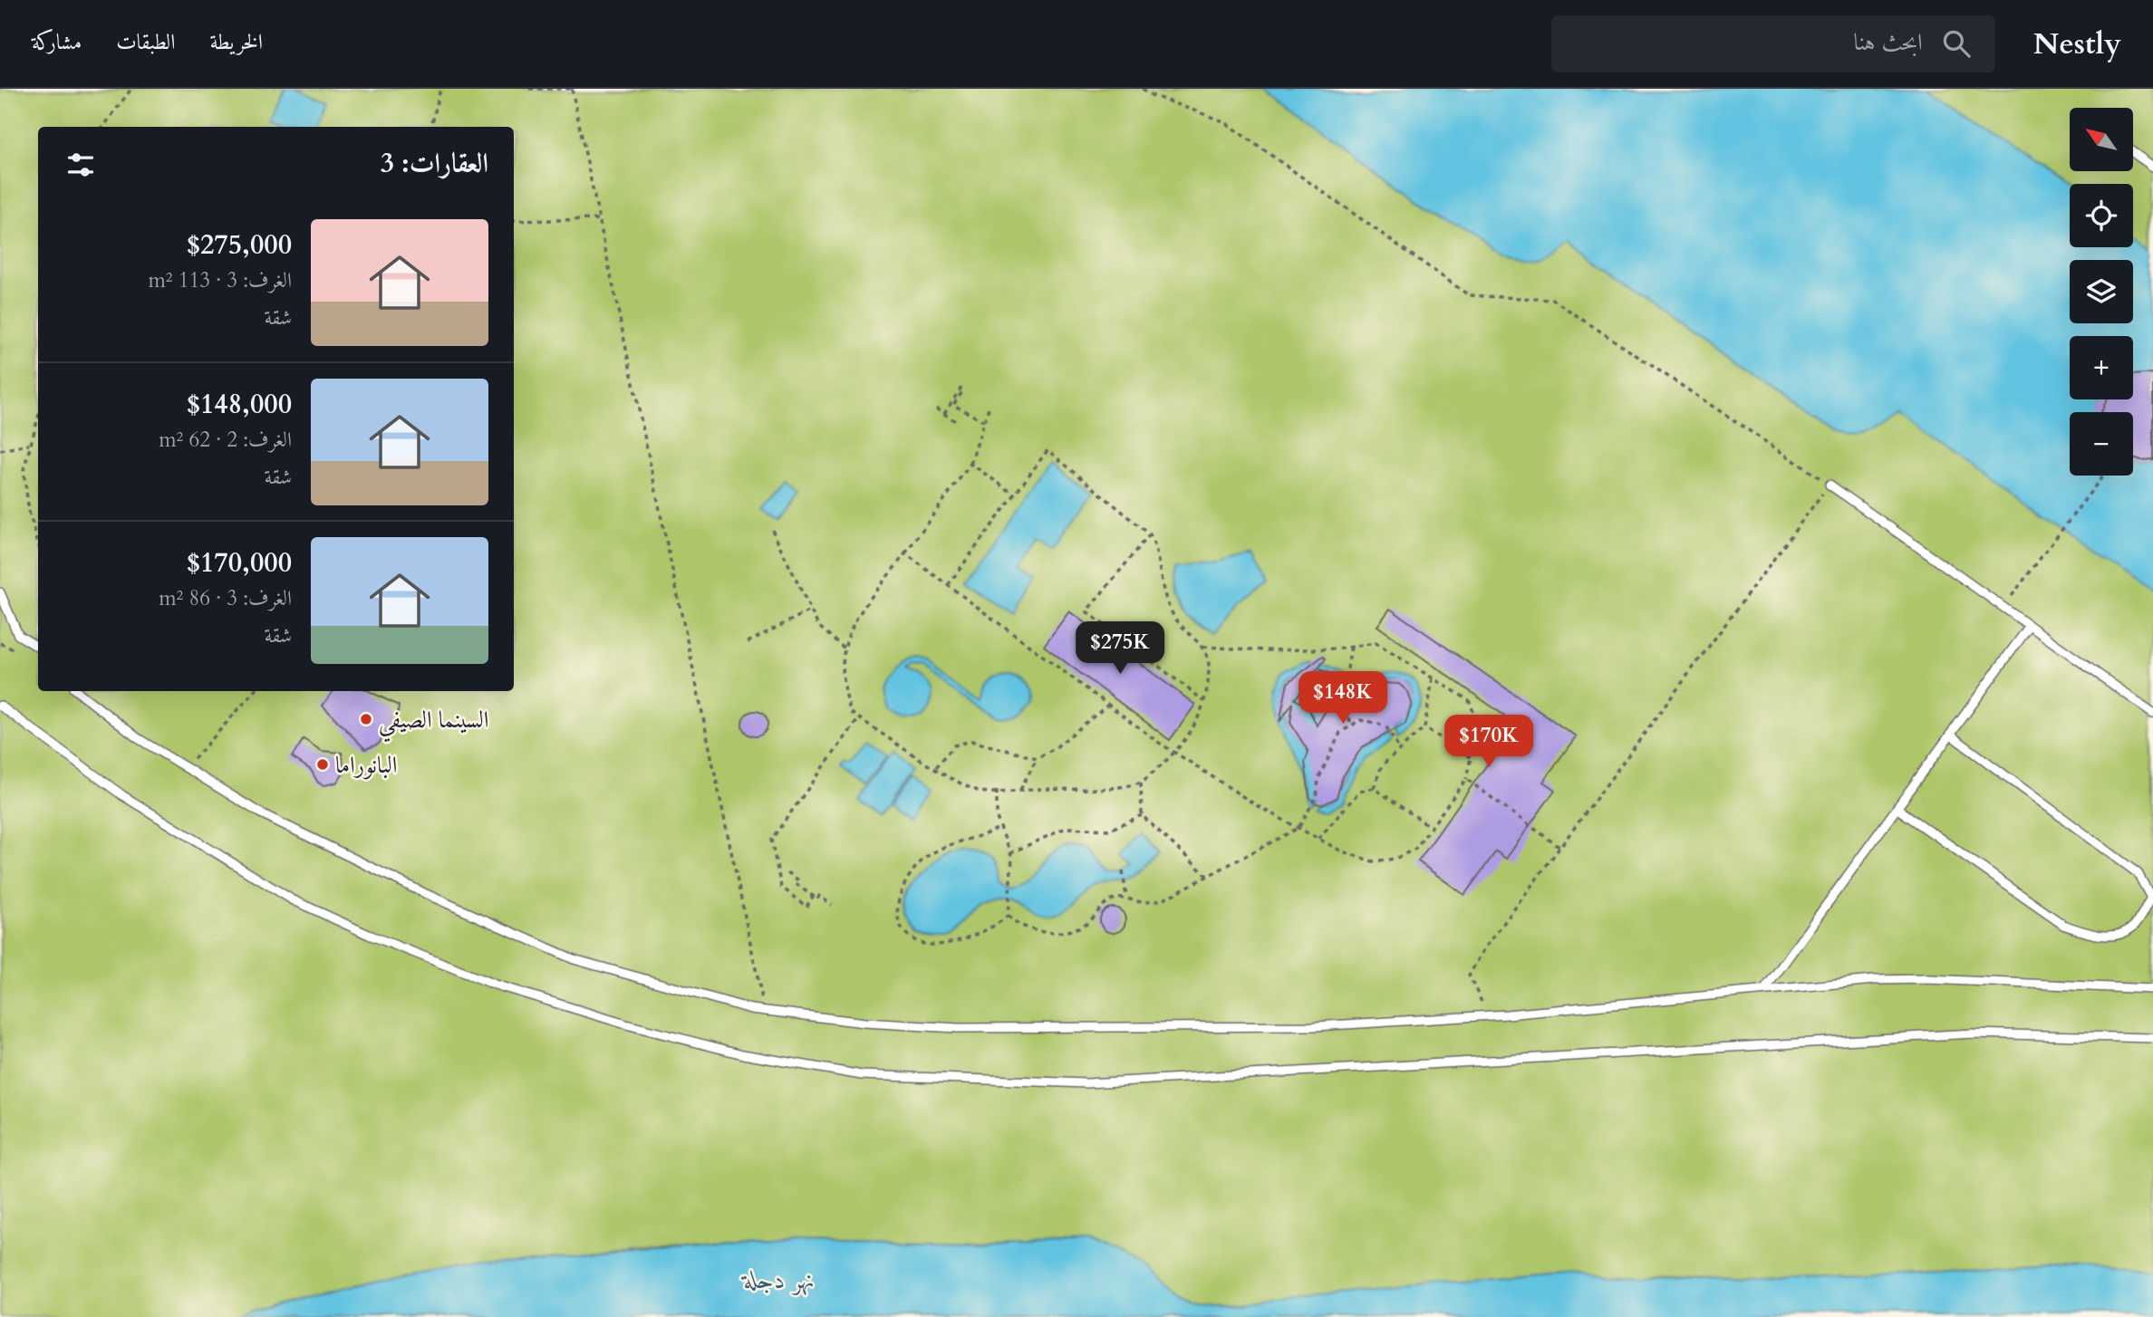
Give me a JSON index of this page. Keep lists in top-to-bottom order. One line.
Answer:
{"water":["نهر دجلة"],"places":["السينما الصيفي","البانوراما"],"north":"top left","page":{"header":"Nestly","search":"ابحث هنا","nav":["الخريطة","الطبقات","مشاركة"],"map_buttons":["+","−"],"heading":"العقارات: 3","list":[{"name":"$275,000","note":"الغرف: 3 · 113 m² · شقة"},{"name":"$148,000","note":"الغرف: 2 · 62 m² · شقة"},{"name":"$170,000","note":"الغرف: 3 · 86 m² · شقة"}],"price":["$275K","$148K","$170K"]}}
